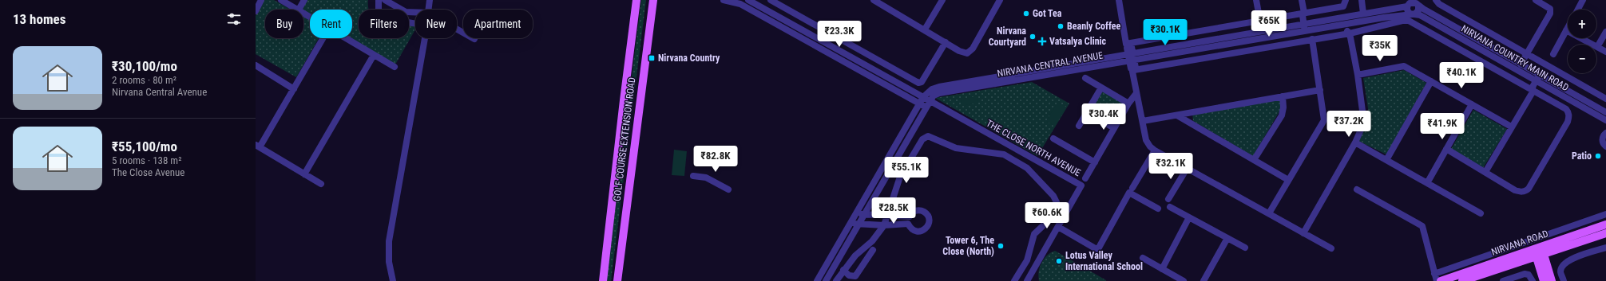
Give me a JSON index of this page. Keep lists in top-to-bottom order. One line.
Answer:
{"streets":{"main road":["GOLF COURSE EXTENSION ROAD","NIRVANA ROAD"],"street":["NIRVANA COUNTRY MAIN ROAD","NIRVANA CENTRAL AVENUE","THE CLOSE NORTH AVENUE"]},"crossings":[["NIRVANA COUNTRY MAIN ROAD","NIRVANA CENTRAL AVENUE"],["NIRVANA CENTRAL AVENUE","THE CLOSE NORTH AVENUE"]],"places":{"other":["Got Tea","Beanly Coffee","Nirvana Courtyard","Patio","Tower 6, The Close (North)","Lotus Valley International School"],"health":["Vatsalya Clinic"],"transit":["Nirvana Country"]},"page":{"heading":"13 homes","map_buttons":["+","−"],"chip":["Buy","Rent","Filters","New","Apartment"],"price":["₹65K","₹30.1K","₹23.3K","₹35K","₹40.1K","₹30.4K","₹37.2K","₹41.9K","₹82.8K","₹32.1K","₹55.1K","₹28.5K","₹60.6K"],"list":[{"name":"₹30,100/mo","note":"2 rooms · 80 m² · Nirvana Central Avenue"},{"name":"₹55,100/mo","note":"5 rooms · 138 m² · The Close Avenue"}]}}
